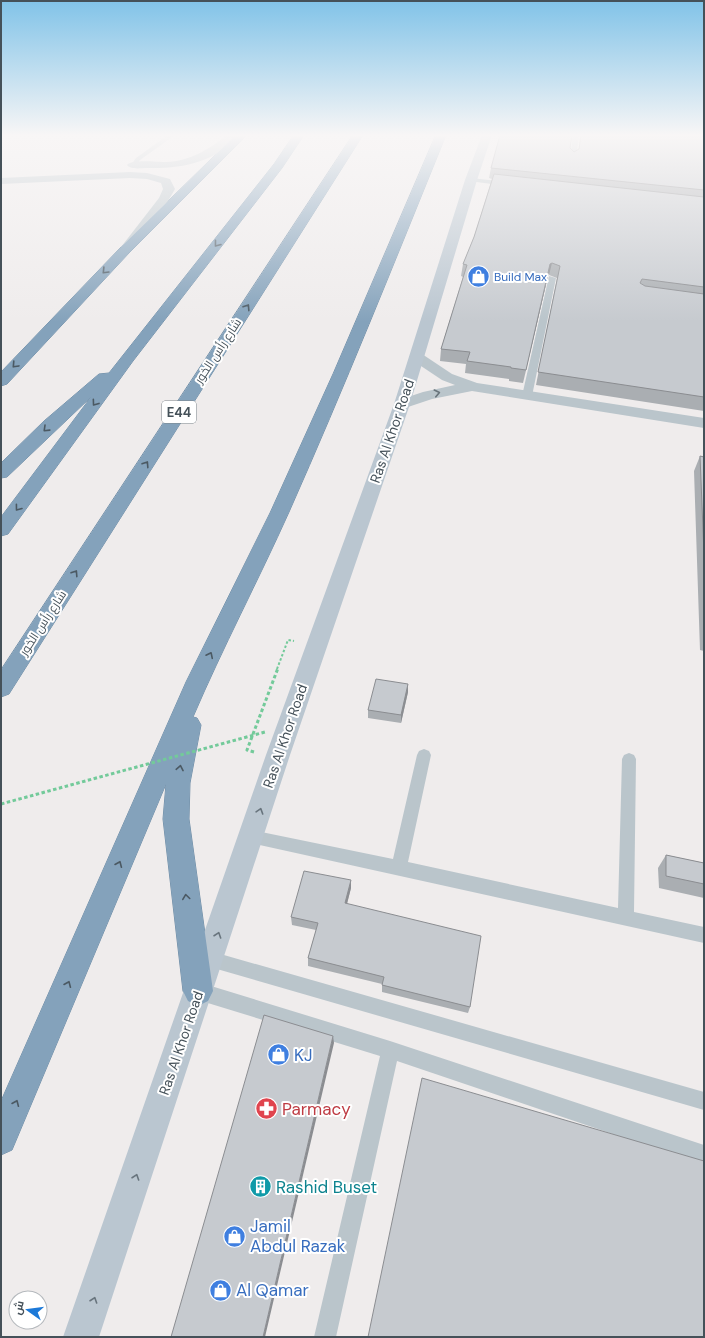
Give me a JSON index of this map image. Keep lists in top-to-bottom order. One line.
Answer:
{"streets":{"highway":["شارع رأس الخور","E44"],"street":["Ras Al Khor Road"]},"one_way":["Ras Al Khor Road"],"places":{"shop":["Build Max","KJ","Jamil Abdul Razak","Al Qamar"],"pharmacy":["Parmacy"],"building":["Rashid Buset"]},"north":"left"}
